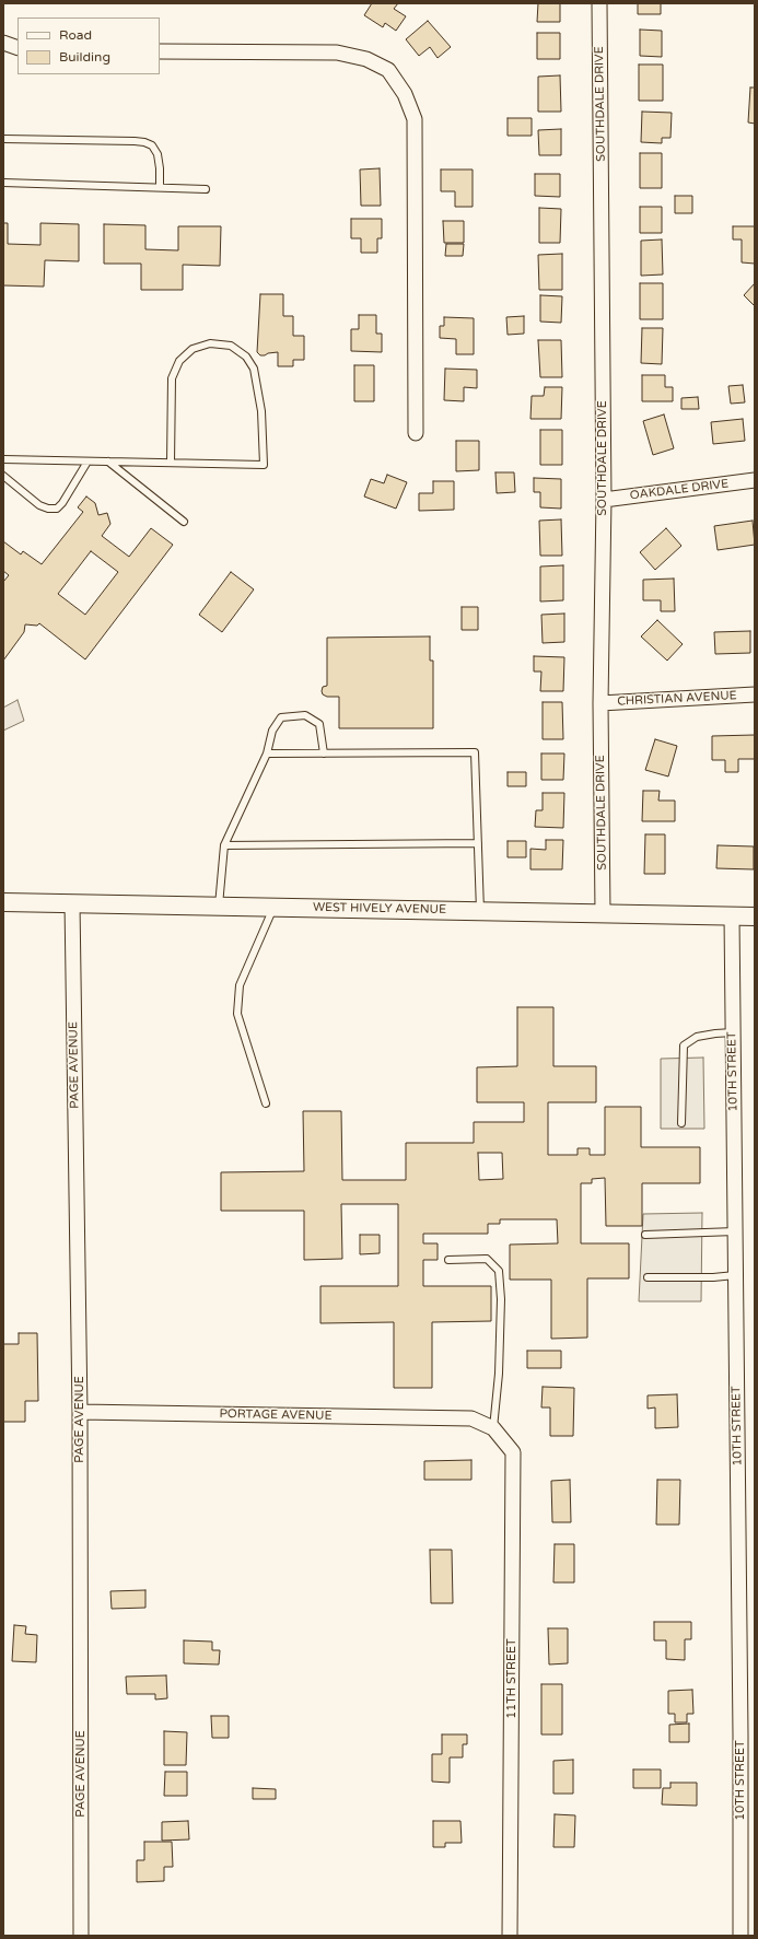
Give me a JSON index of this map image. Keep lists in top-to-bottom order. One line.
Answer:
{"streets":{"street":["SOUTHDALE DRIVE","OAKDALE DRIVE","CHRISTIAN AVENUE","WEST HIVELY AVENUE","PAGE AVENUE","10TH STREET","PORTAGE AVENUE","11TH STREET"]},"crossings":[["SOUTHDALE DRIVE","OAKDALE DRIVE"],["SOUTHDALE DRIVE","CHRISTIAN AVENUE"],["SOUTHDALE DRIVE","WEST HIVELY AVENUE"],["WEST HIVELY AVENUE","PAGE AVENUE"],["WEST HIVELY AVENUE","10TH STREET"],["PAGE AVENUE","PORTAGE AVENUE"],["PORTAGE AVENUE","11TH STREET"]],"legend":["Road","Building"]}
